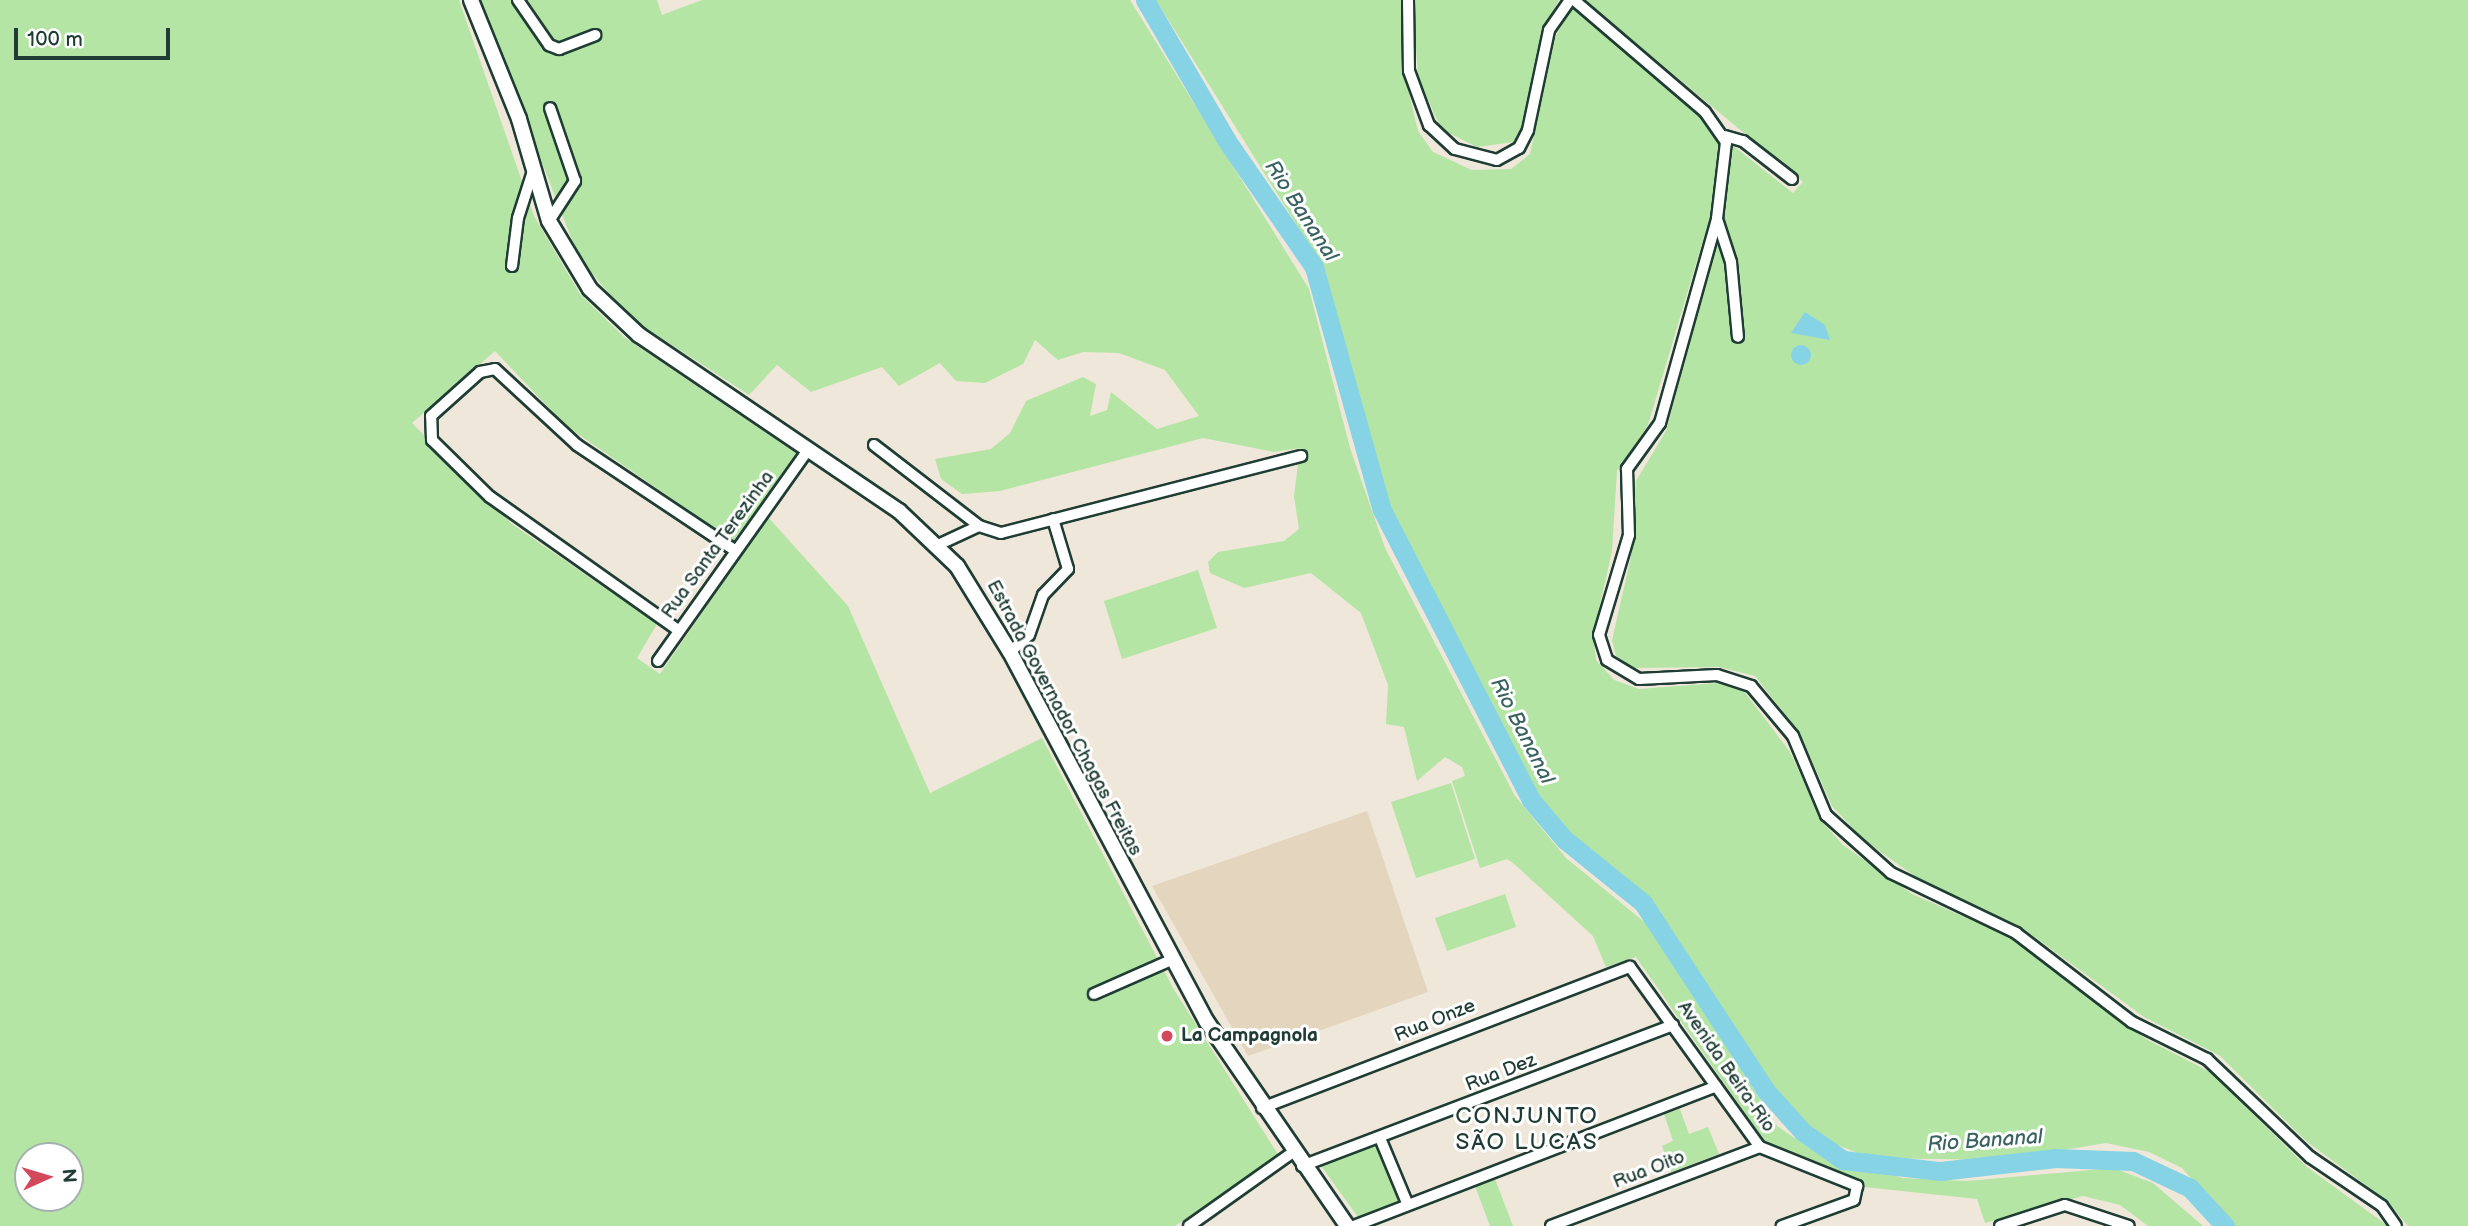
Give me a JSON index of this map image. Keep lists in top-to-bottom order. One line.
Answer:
{"streets":{"main road":["Estrada Governador Chagas Freitas"],"street":["Rua Santa Terezinha","Rua Onze","Avenida Beira-Rio","Rua Dez","Rua Oito"]},"crossings":[["Rua Santa Terezinha","Estrada Governador Chagas Freitas"],["Estrada Governador Chagas Freitas","Rua Onze"],["Estrada Governador Chagas Freitas","Rua Dez"],["Rua Onze","Avenida Beira-Rio"],["Avenida Beira-Rio","Rua Dez"],["Avenida Beira-Rio","Rua Oito"]],"districts":["CONJUNTO SÃO LUCAS"],"water":["Rio Bananal"],"places":["La Campagnola"],"scale_bar":"100 m","north":"right"}
